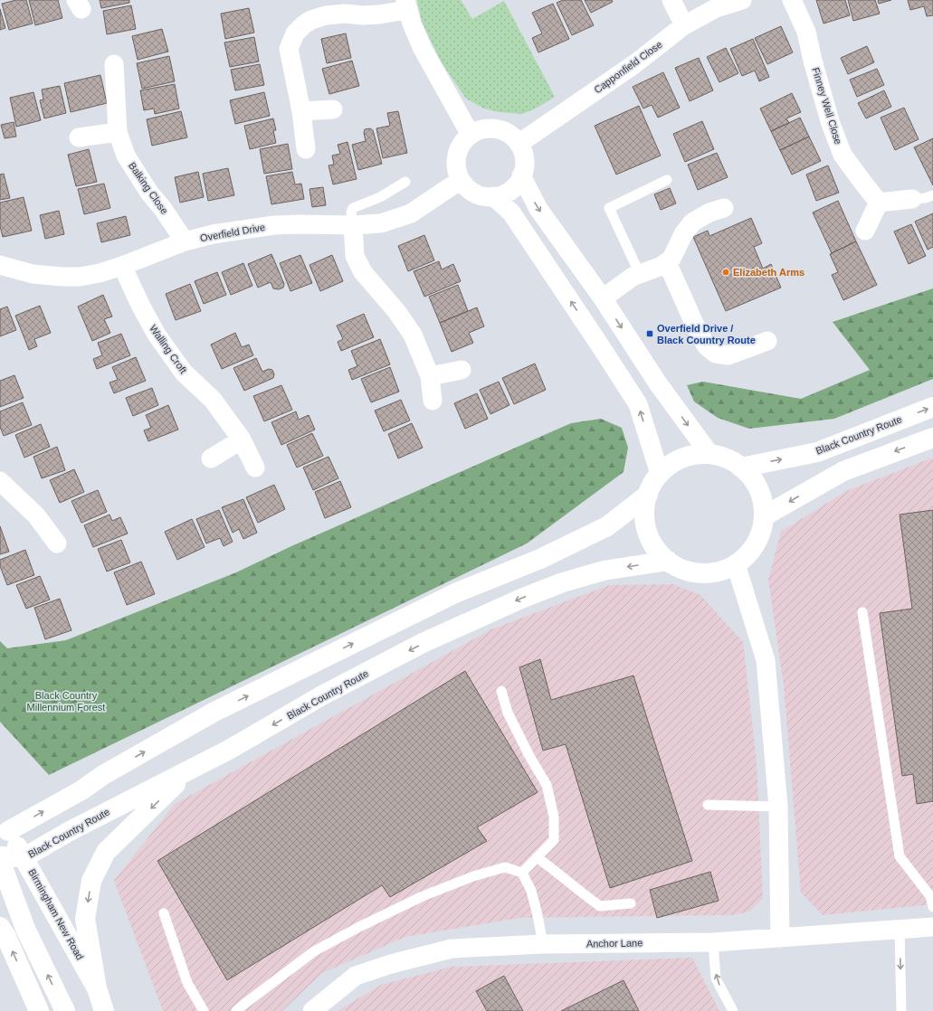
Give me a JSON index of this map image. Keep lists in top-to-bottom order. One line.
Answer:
{"streets":{"highway":["Black Country Route","Birmingham New Road"],"street":["Capponfield Close","Finney Well Close","Balking Close","Overfield Drive","Walling Croft","Anchor Lane"]},"crossings":[["Capponfield Close","Overfield Drive"],["Balking Close","Overfield Drive"],["Overfield Drive","Walling Croft"],["Black Country Route","Birmingham New Road"]],"parks":["Black Country Millennium Forest"],"places":{"other":["Elizabeth Arms"],"transit":["Overfield Drive / Black Country Route"]}}
